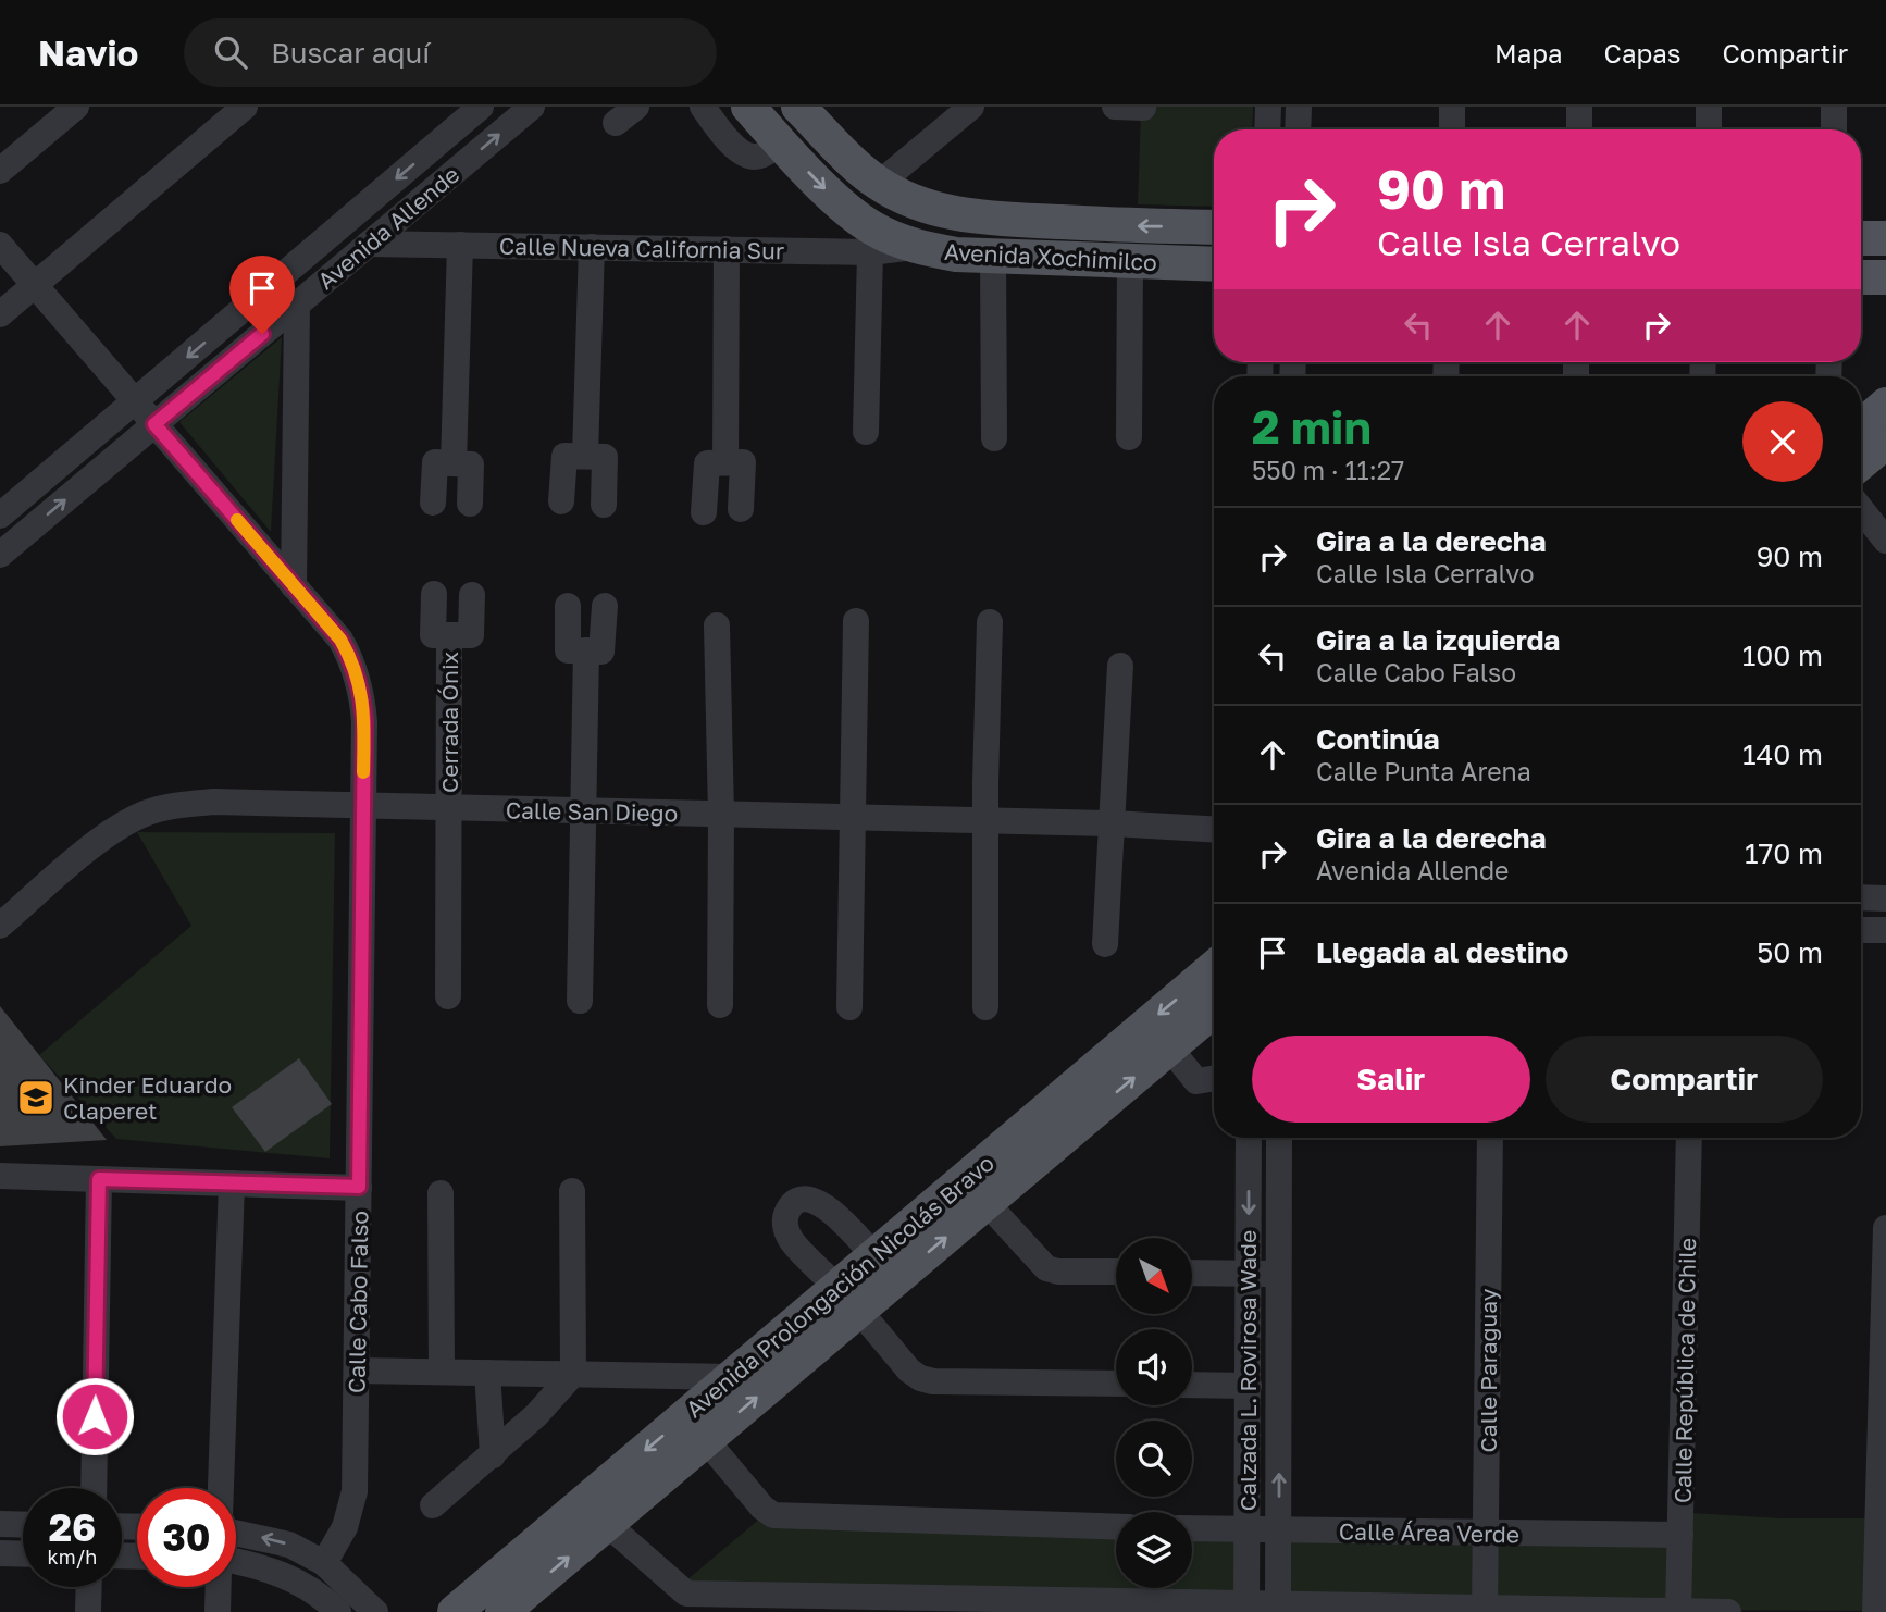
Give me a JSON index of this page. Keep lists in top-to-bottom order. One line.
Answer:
{"streets":{"main road":["Avenida Xochimilco","Avenida Prolongación Nicolás Bravo"],"street":["Avenida Allende","Calle Nueva California Sur","Cerrada Ónix","Calle San Diego","Calle Cabo Falso","Calzada L. Rovirosa Wade","Calle Paraguay","Calle República de Chile","Calle Área Verde"]},"crossings":[["Avenida Allende","Calle Nueva California Sur"],["Avenida Allende","Calle Cabo Falso"],["Calle Nueva California Sur","Avenida Xochimilco"],["Cerrada Ónix","Calle San Diego"],["Calle San Diego","Calle Cabo Falso"],["Calzada L. Rovirosa Wade","Calle Área Verde"],["Calle Paraguay","Calle Área Verde"],["Calle República de Chile","Calle Área Verde"]],"places":{"school or university":["Kinder Eduardo Claperet"]},"north":"bottom right","page":{"header":"Navio","search":"Buscar aquí","nav":["Mapa","Capas","Compartir"],"turn":["90 m","Calle Isla Cerralvo"],"heading":["2 min","550 m · 11:27"],"list":[{"name":"Gira a la derecha","note":"Calle Isla Cerralvo","value":"90 m"},{"name":"Gira a la izquierda","note":"Calle Cabo Falso","value":"100 m"},{"name":"Continúa","note":"Calle Punta Arena","value":"140 m"},{"name":"Gira a la derecha","note":"Avenida Allende","value":"170 m"},{"name":"Llegada al destino","value":"50 m"}],"buttons":["Salir","Compartir"],"speed":"26 km/h","limit":"30"}}
